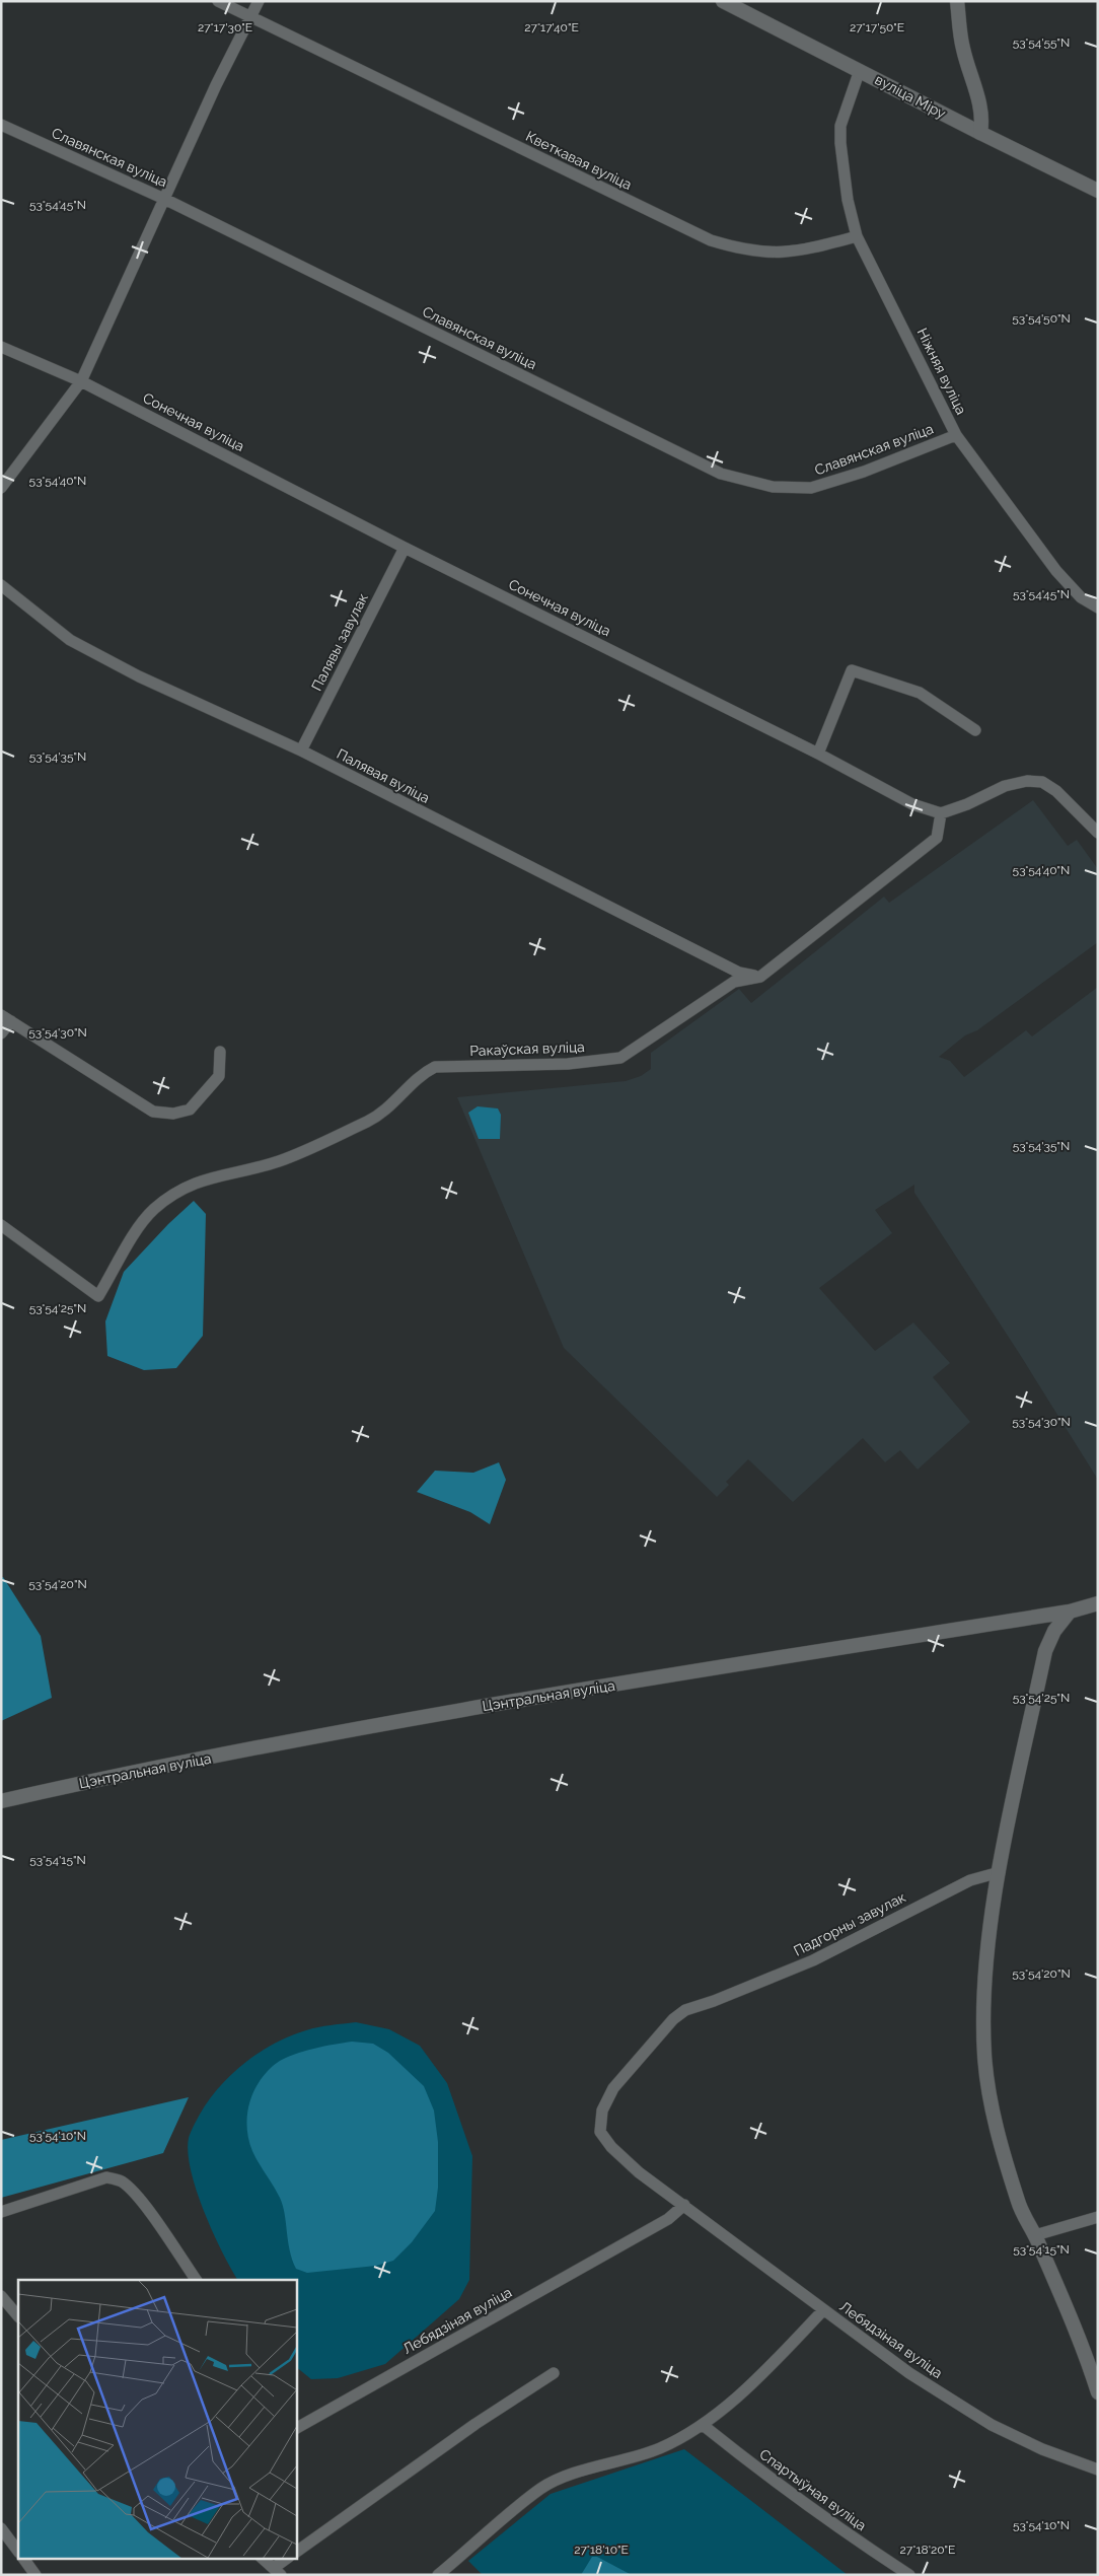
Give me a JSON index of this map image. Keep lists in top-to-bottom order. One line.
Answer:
{"streets":{"street":["вуліца Міру","Славянская вуліца","Кветкавая вуліца","Ніжняя вуліца","Сонечная вуліца","Палявы завулак","Палявая вуліца","Ракаўская вуліца","Цэнтральная вуліца","Падгорны завулак","Лебядзіная вуліца","Спартыўная вуліца"]},"crossings":[["вуліца Міру","Ніжняя вуліца"],["Славянская вуліца","Ніжняя вуліца"],["Кветкавая вуліца","Ніжняя вуліца"],["Сонечная вуліца","Палявы завулак"],["Палявы завулак","Палявая вуліца"],["Палявая вуліца","Ракаўская вуліца"],["Падгорны завулак","Лебядзіная вуліца"]],"coordinates":["27°17'30\"E","27°17'40\"E","27°17'50\"E","53°54'55\"N","53°54'45\"N","53°54'50\"N","53°54'40\"N","53°54'35\"N","53°54'30\"N","53°54'25\"N","53°54'20\"N","53°54'15\"N","53°54'10\"N","27°18'10\"E","27°18'20\"E"]}
